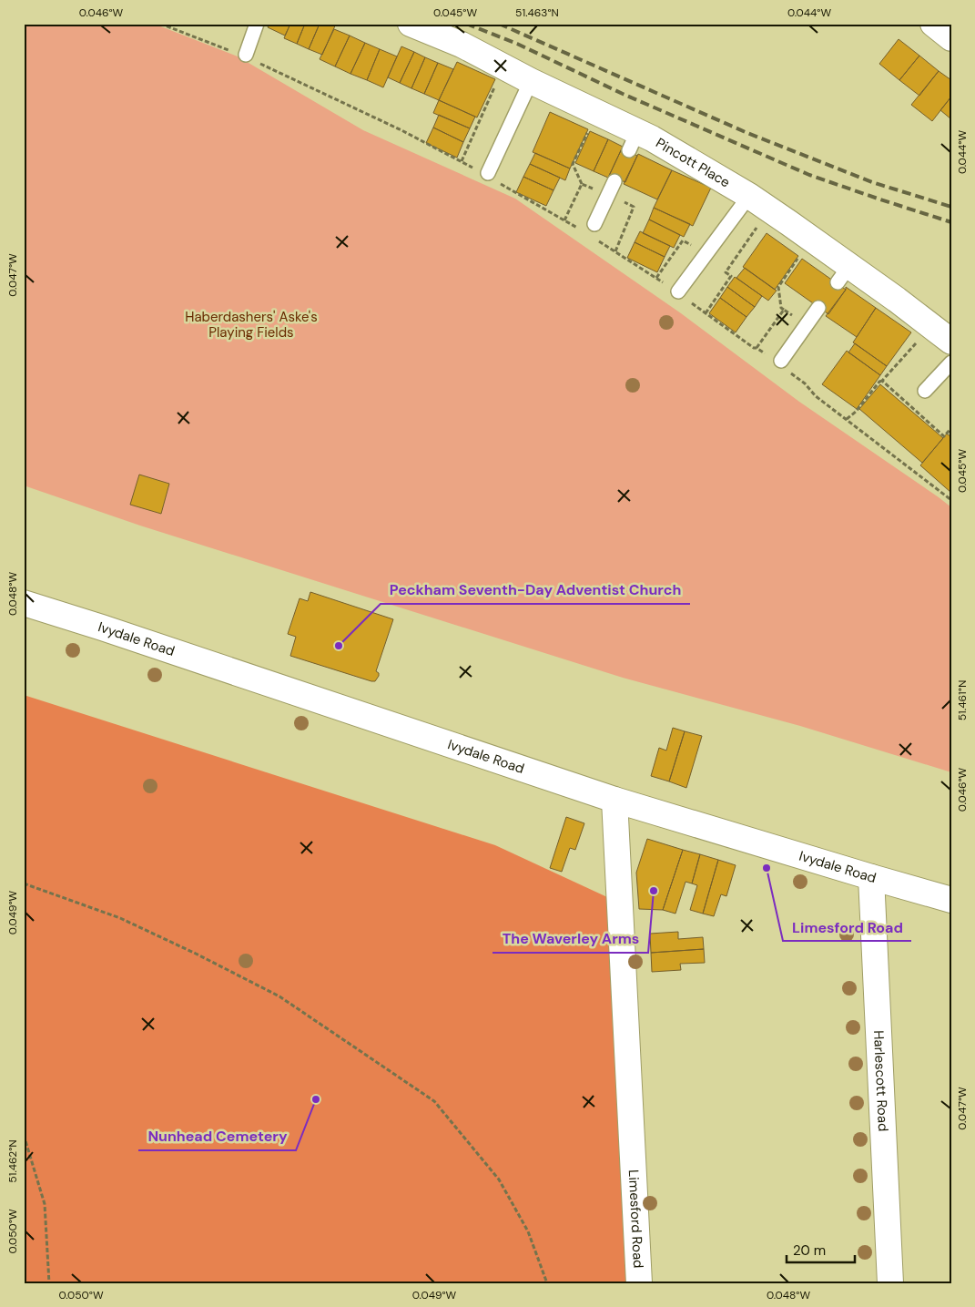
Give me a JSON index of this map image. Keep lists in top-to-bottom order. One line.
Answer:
{"streets":{"street":["Pincott Place","Ivydale Road","Harlescott Road","Limesford Road"]},"crossings":[["Ivydale Road","Harlescott Road"],["Ivydale Road","Limesford Road"]],"parks":["Haberdashers' Aske's Playing Fields"],"places":["Peckham Seventh-Day Adventist Church","Limesford Road","The Waverley Arms","Nunhead Cemetery"],"scale_bar":"20 m","coordinates":["0.046°W","0.045°W","51.463°N","0.044°W","0.047°W","0.048°W","51.461°N","0.049°W","51.462°N","0.050°W"]}
